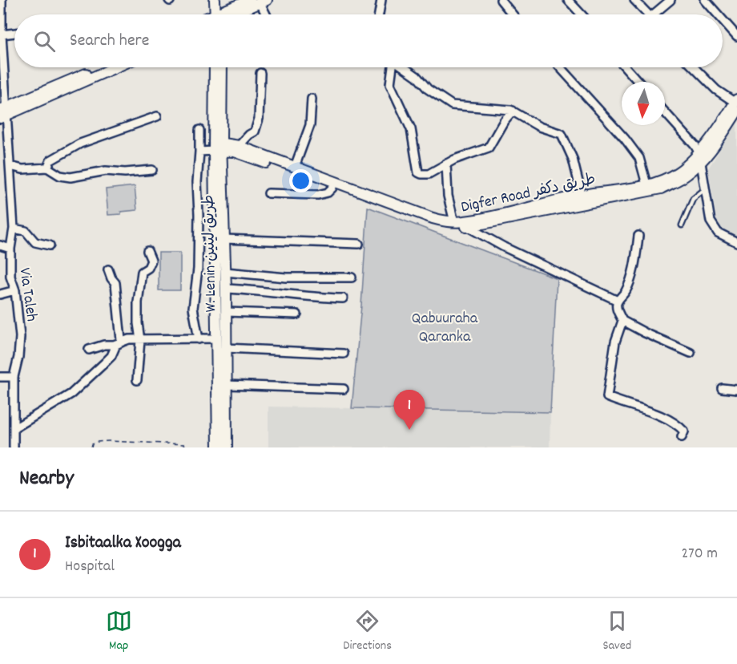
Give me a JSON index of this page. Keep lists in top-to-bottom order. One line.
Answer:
{"streets":{"main road":["Digfer Road طريق دكفر","W. Lenin طريق لينين"],"street":["Via Taleh"]},"crossings":[["Digfer Road طريق دكفر","W. Lenin طريق لينين"]],"parks":["Qabuuraha Qaranka"],"north":"bottom","page":{"search":"Search here","pins":"1","heading":"Nearby","list":[{"mark":"1","name":"Isbitaalka Xoogga","note":"Hospital","value":"270 m"}],"nav":["Map","Directions","Saved"]}}
